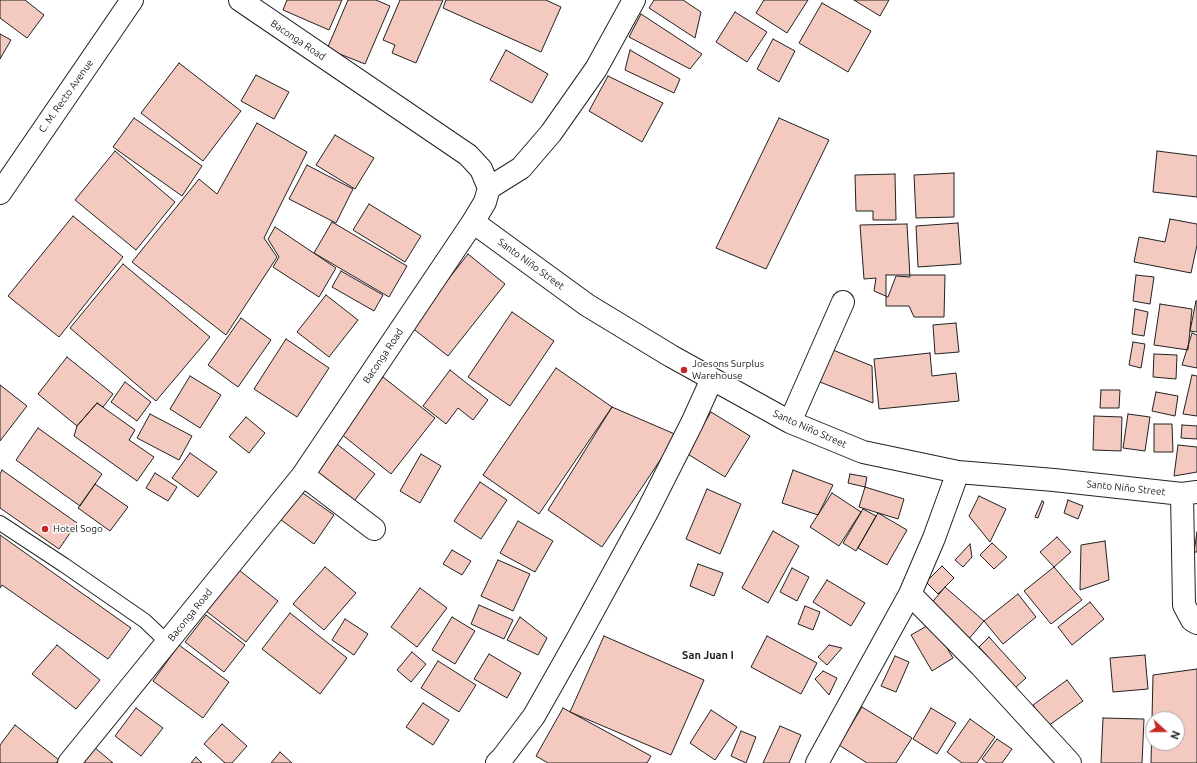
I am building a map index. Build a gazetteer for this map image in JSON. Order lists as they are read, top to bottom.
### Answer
{
  "streets": {
    "main road": ["Baconga Road", "C. M. Recto Avenue", "Santo Niño Street"]
  },
  "crossings": [
    ["Baconga Road", "Santo Niño Street"]
  ],
  "districts": ["San Juan I"],
  "places": ["Joesons Surplus Warehouse", "Hotel Sogo"],
  "north": "right"
}
